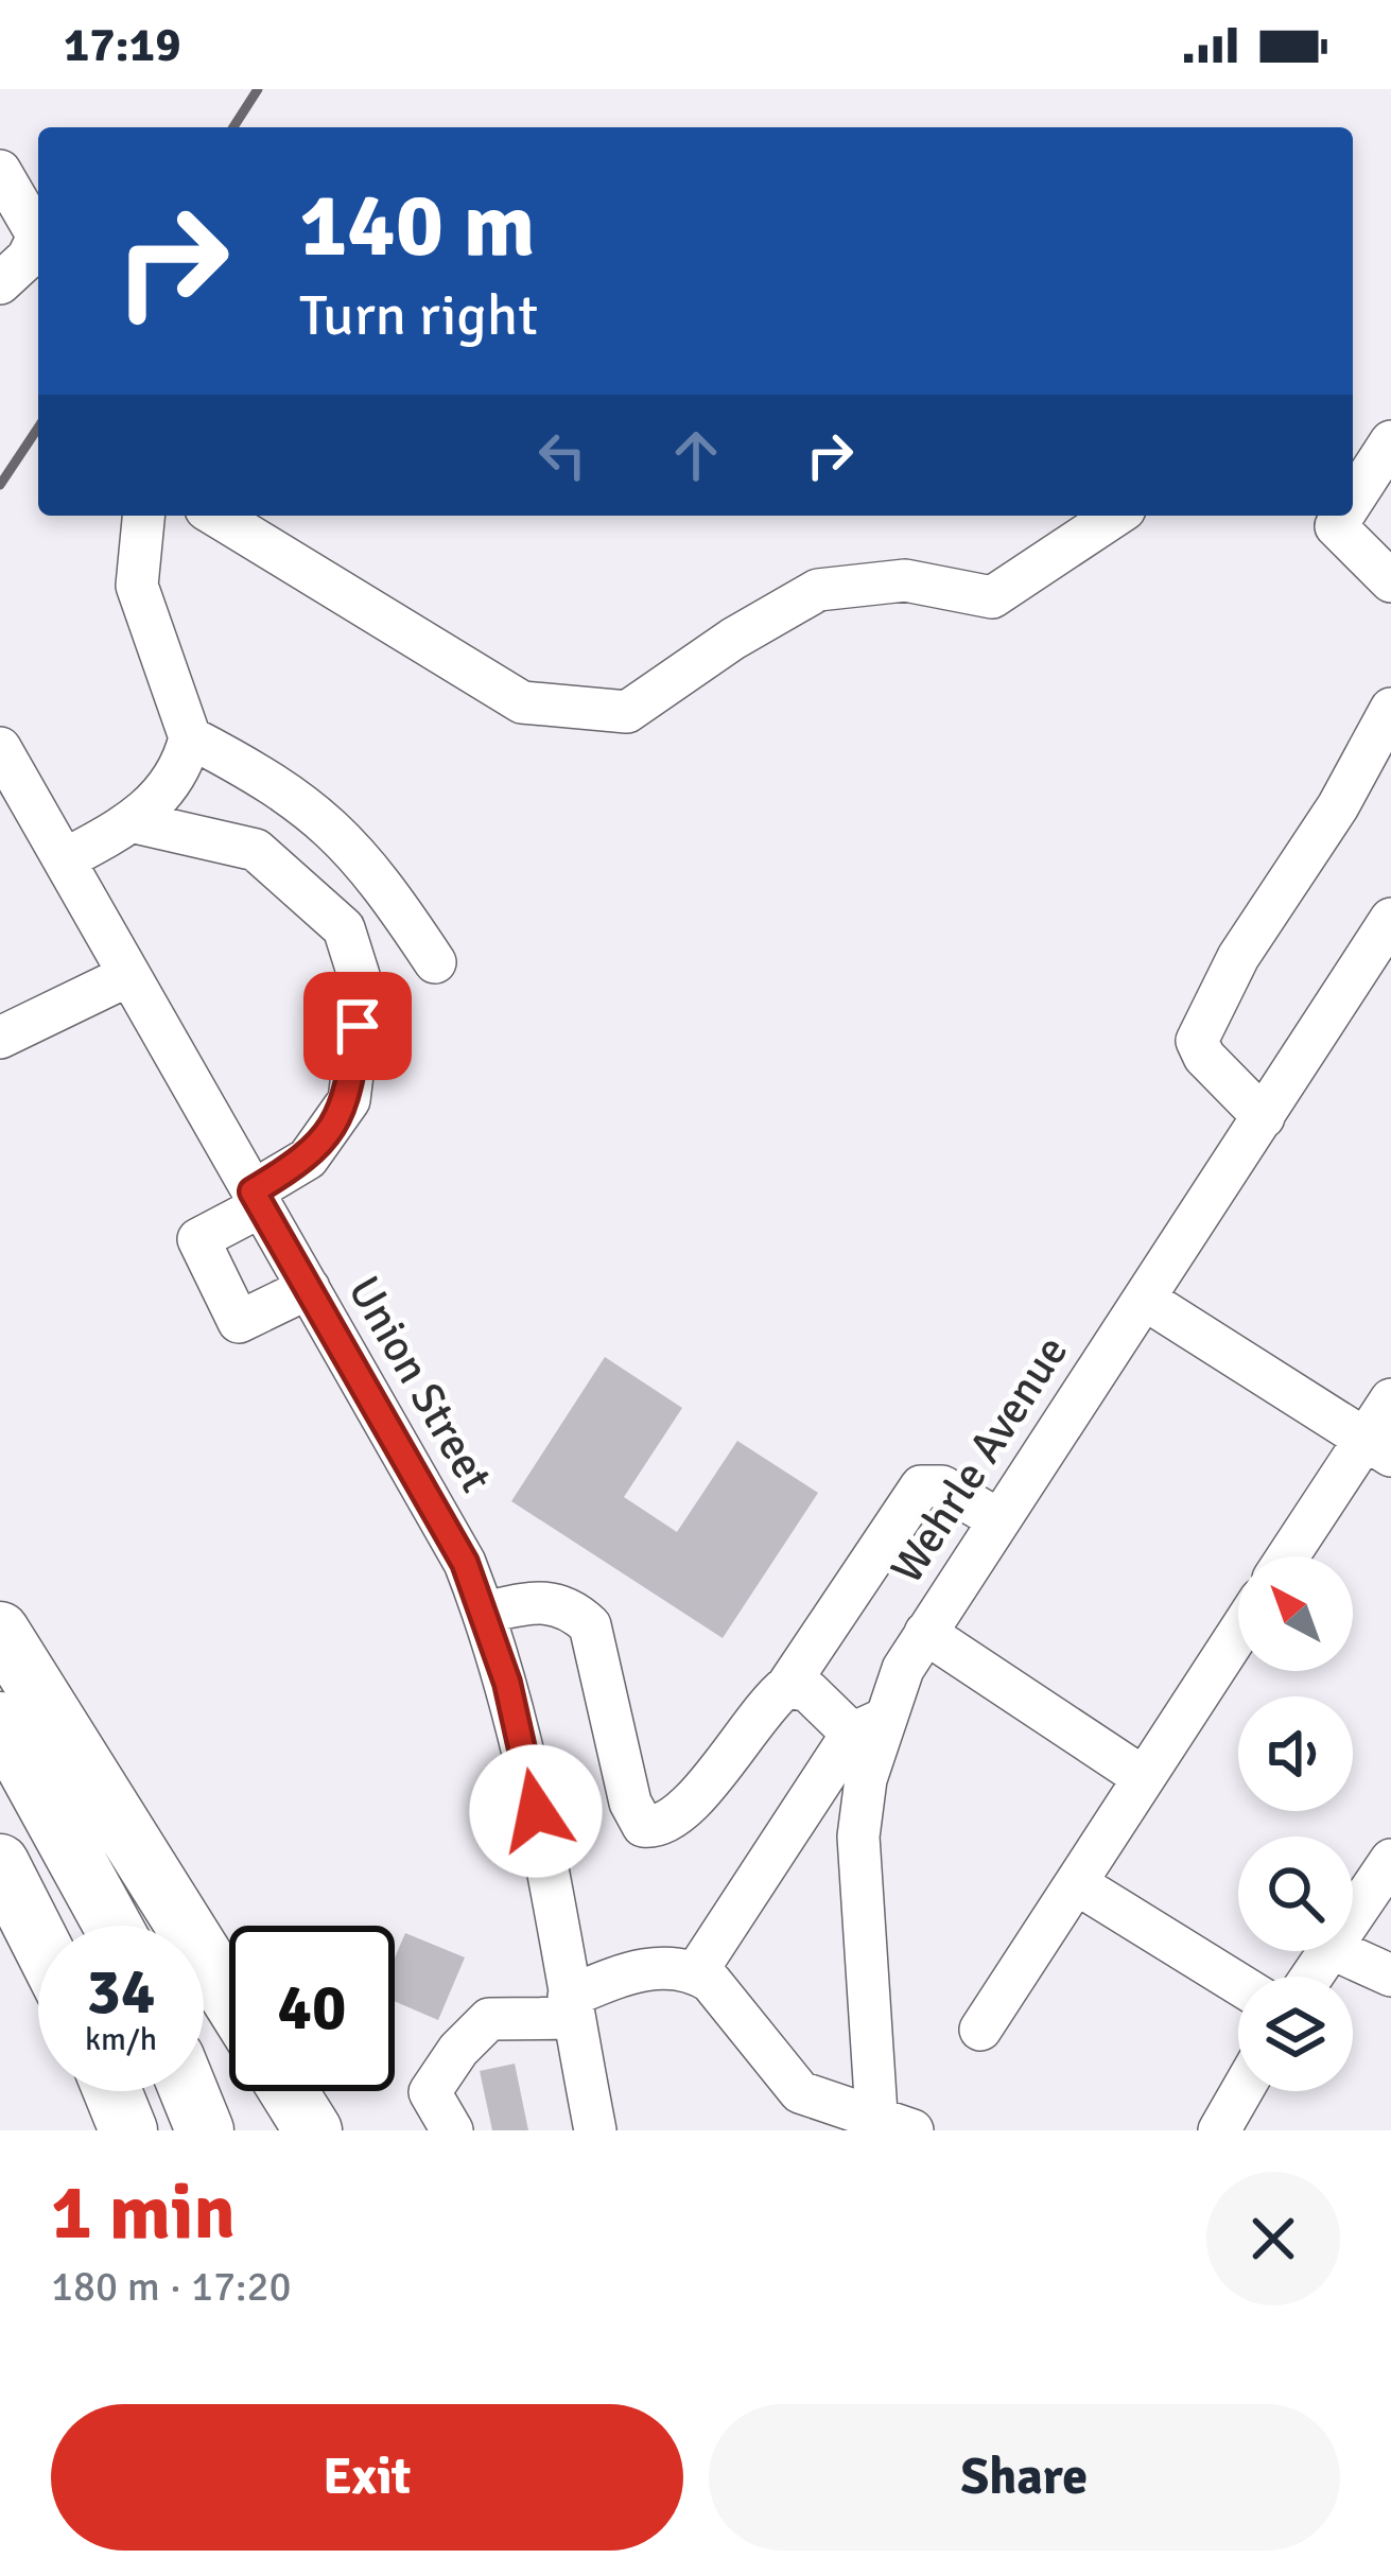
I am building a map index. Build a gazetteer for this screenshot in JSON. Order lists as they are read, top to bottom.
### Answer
{
  "streets": {
    "street": ["Union Street", "Wehrle Avenue"]
  },
  "north": "top left",
  "page": {
    "status": "17:19",
    "turn": ["140 m", "Turn right"],
    "speed": "34 km/h",
    "limit": "40",
    "heading": ["1 min", "180 m · 17:20"],
    "buttons": ["Exit", "Share"]
  }
}
